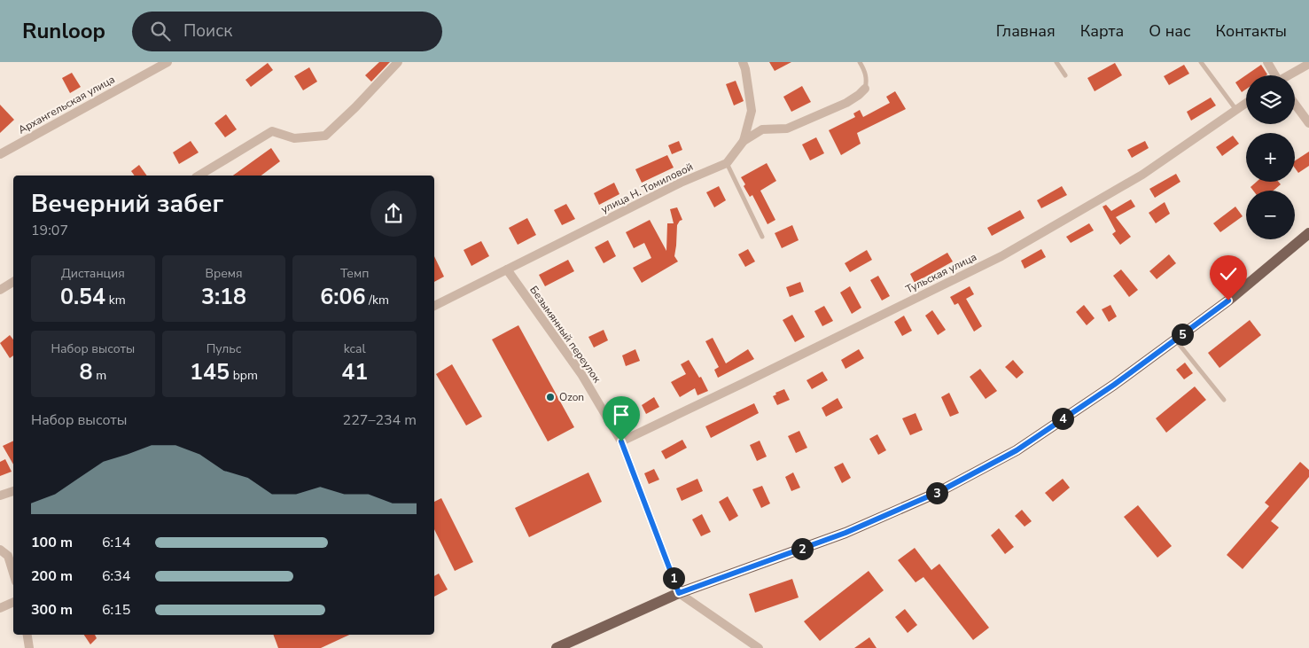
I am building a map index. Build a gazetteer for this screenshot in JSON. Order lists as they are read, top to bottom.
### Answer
{
  "streets": {
    "street": [
      "Архангельская улица",
      "улица Н. Томиловой",
      "Тульская улица",
      "Безымянный переулок"
    ]
  },
  "crossings": [
    ["улица Н. Томиловой", "Безымянный переулок"],
    ["Тульская улица", "Безымянный переулок"]
  ],
  "places": ["Ozon"],
  "page": {
    "header": "Runloop",
    "search": "Поиск",
    "nav": [
      "Главная",
      "Карта",
      "О нас",
      "Контакты"
    ],
    "map_buttons": ["+", "−"],
    "heading": ["Вечерний забег", "19:07"],
    "stats": [
      ["Дистанция", "0.54 km"],
      ["Время", "3:18"],
      ["Темп", "6:06 /km"],
      ["Набор высоты", "8 m"],
      ["Пульс", "145 bpm"],
      ["kcal", "41"]
    ],
    "pins": [
      "5",
      "4",
      "3",
      "2",
      "1"
    ],
    "chart": ["Набор высоты", "227–234 m"],
    "list": [
      {
        "name": "100 m",
        "note": "6:14"
      },
      {
        "name": "200 m",
        "note": "6:34"
      },
      {
        "name": "300 m",
        "note": "6:15"
      }
    ]
  }
}
